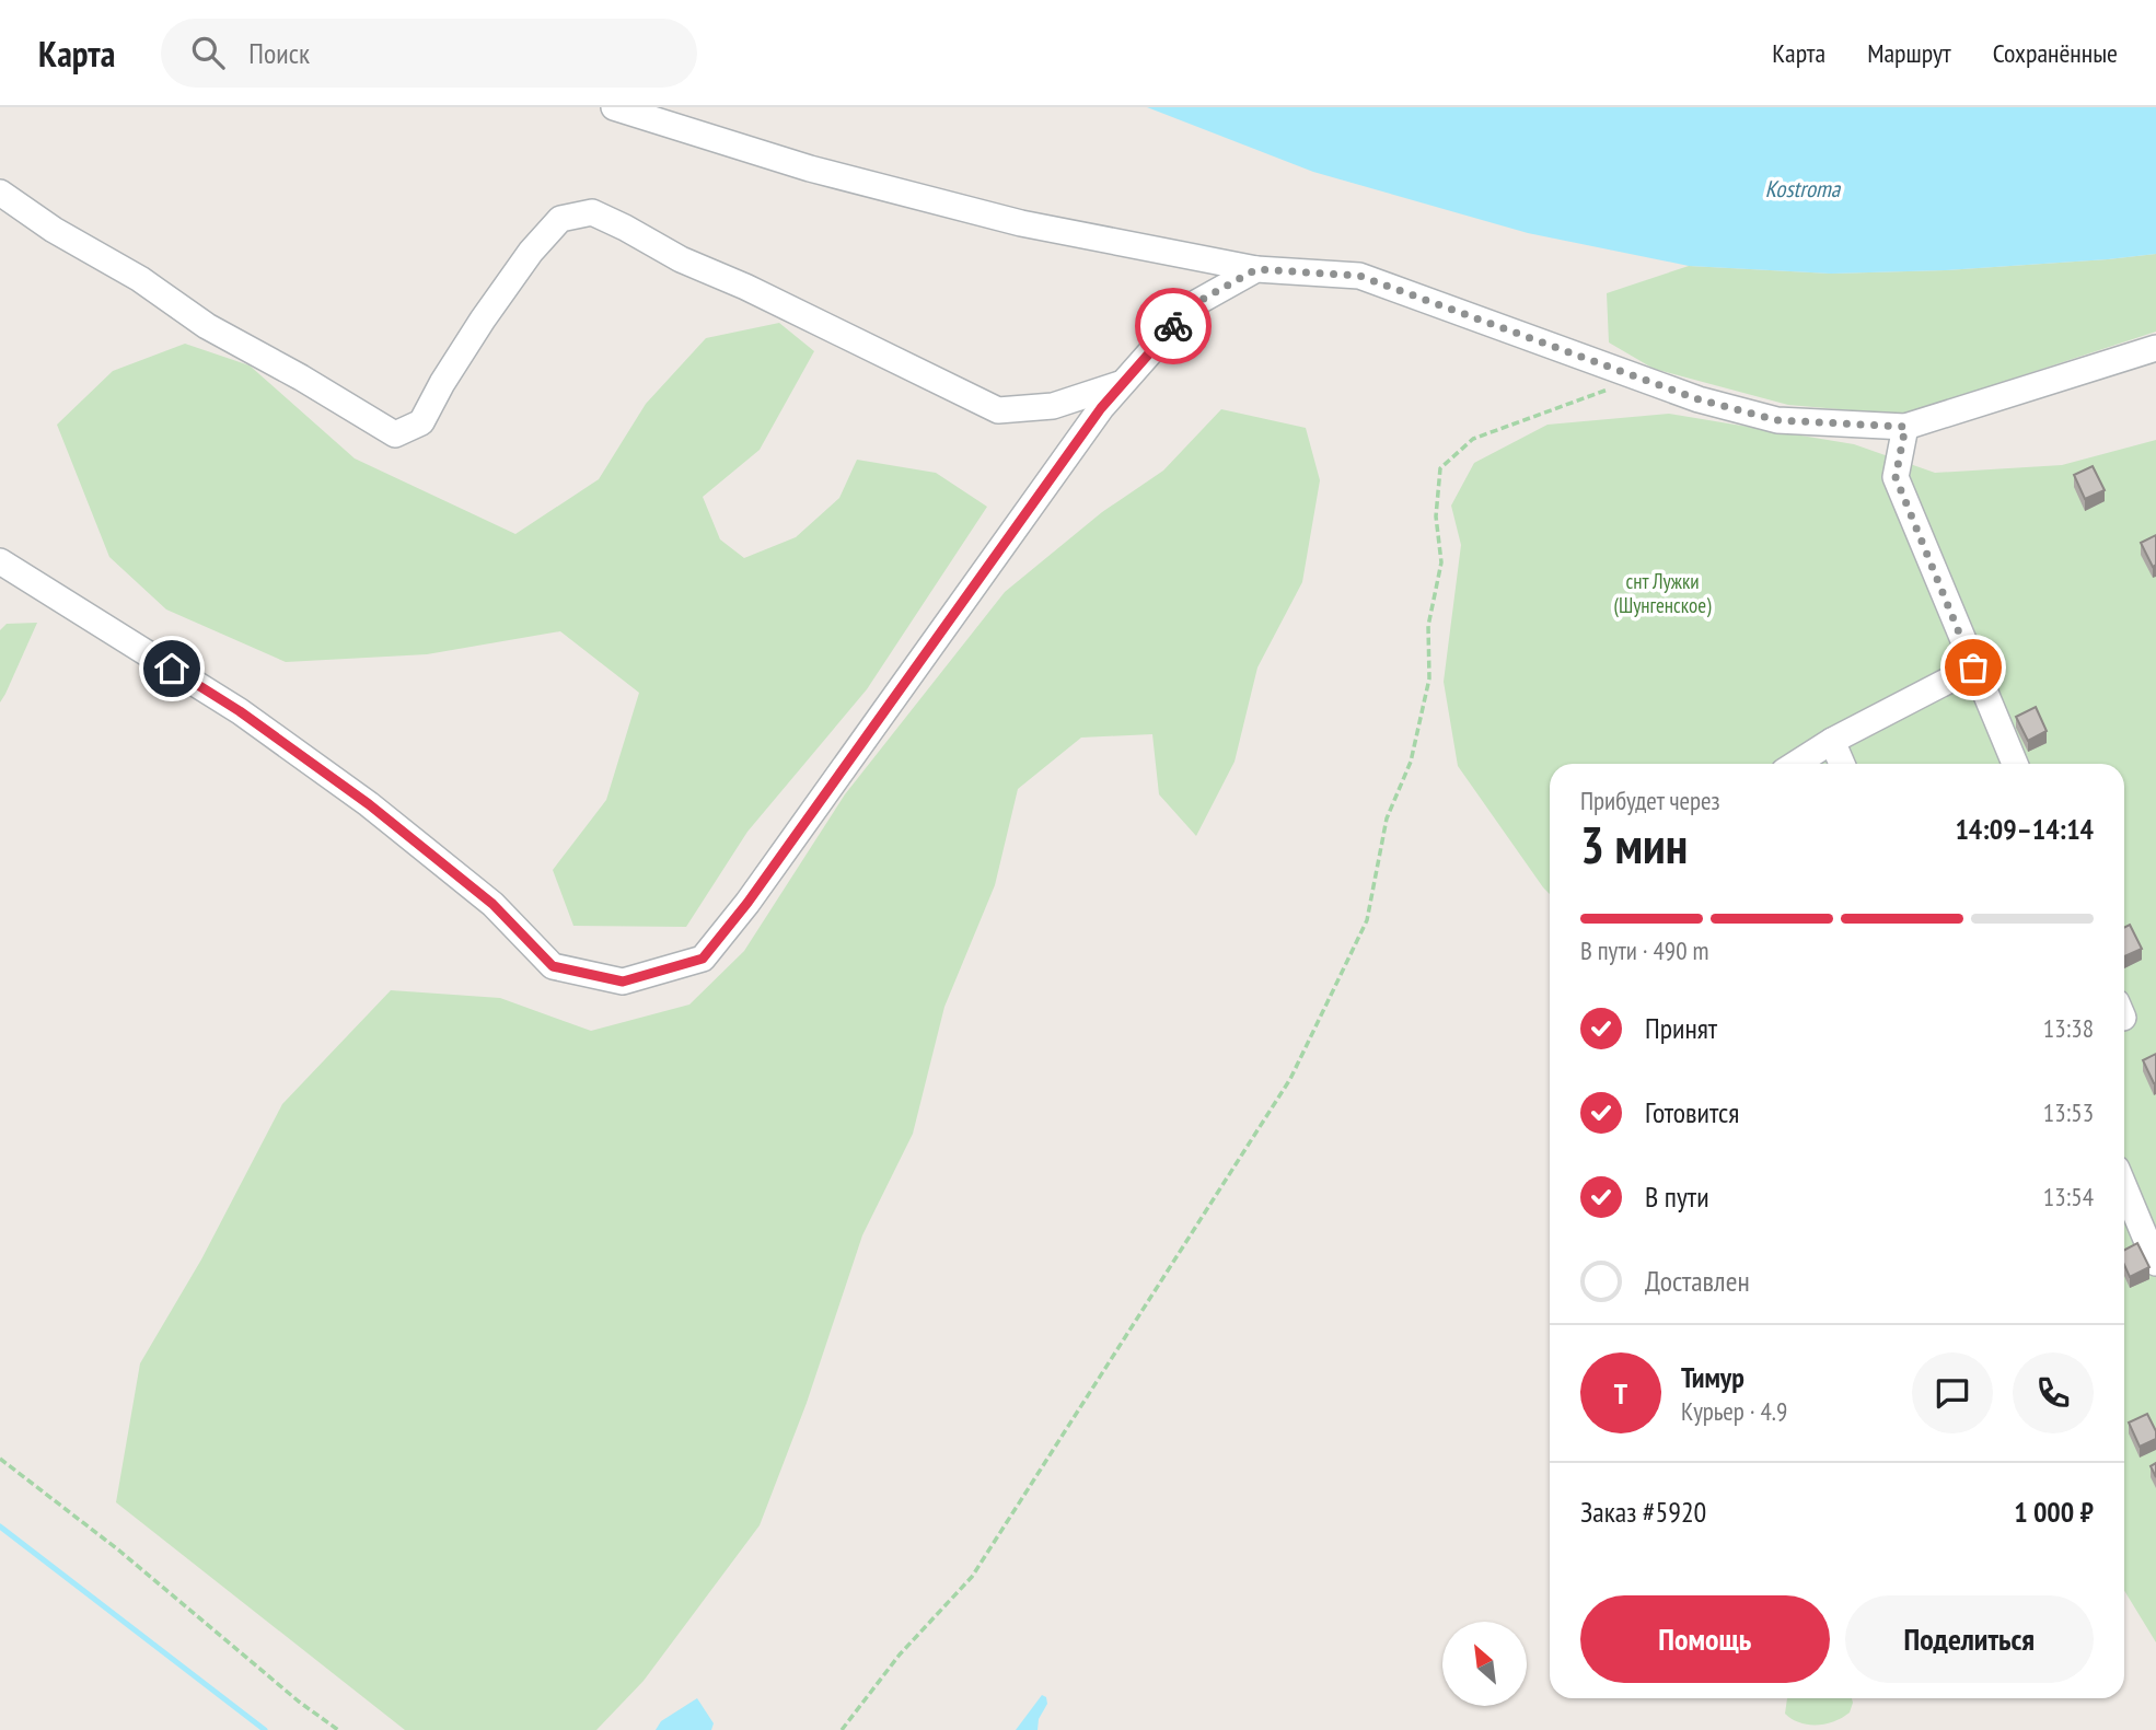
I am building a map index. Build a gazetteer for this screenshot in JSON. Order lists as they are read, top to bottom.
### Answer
{
  "water": ["Kostroma"],
  "parks": ["снт Лужки (Шунгенское)"],
  "north": "top left",
  "page": {
    "header": "Карта",
    "search": "Поиск",
    "nav": ["Карта", "Маршрут", "Сохранённые"],
    "heading": ["3 мин", "Прибудет через", "14:09–14:14"],
    "panel": [
      "Тимур",
      "Курьер · 4.9",
      "Заказ #5920",
      "1 000 ₽"
    ],
    "bar": "В пути · 490 m",
    "list": [
      ["Принят", "13:38"],
      ["Готовится", "13:53"],
      ["В пути", "13:54"],
      "Доставлен"
    ],
    "round": "Т",
    "buttons": ["Помощь", "Поделиться"]
  }
}
